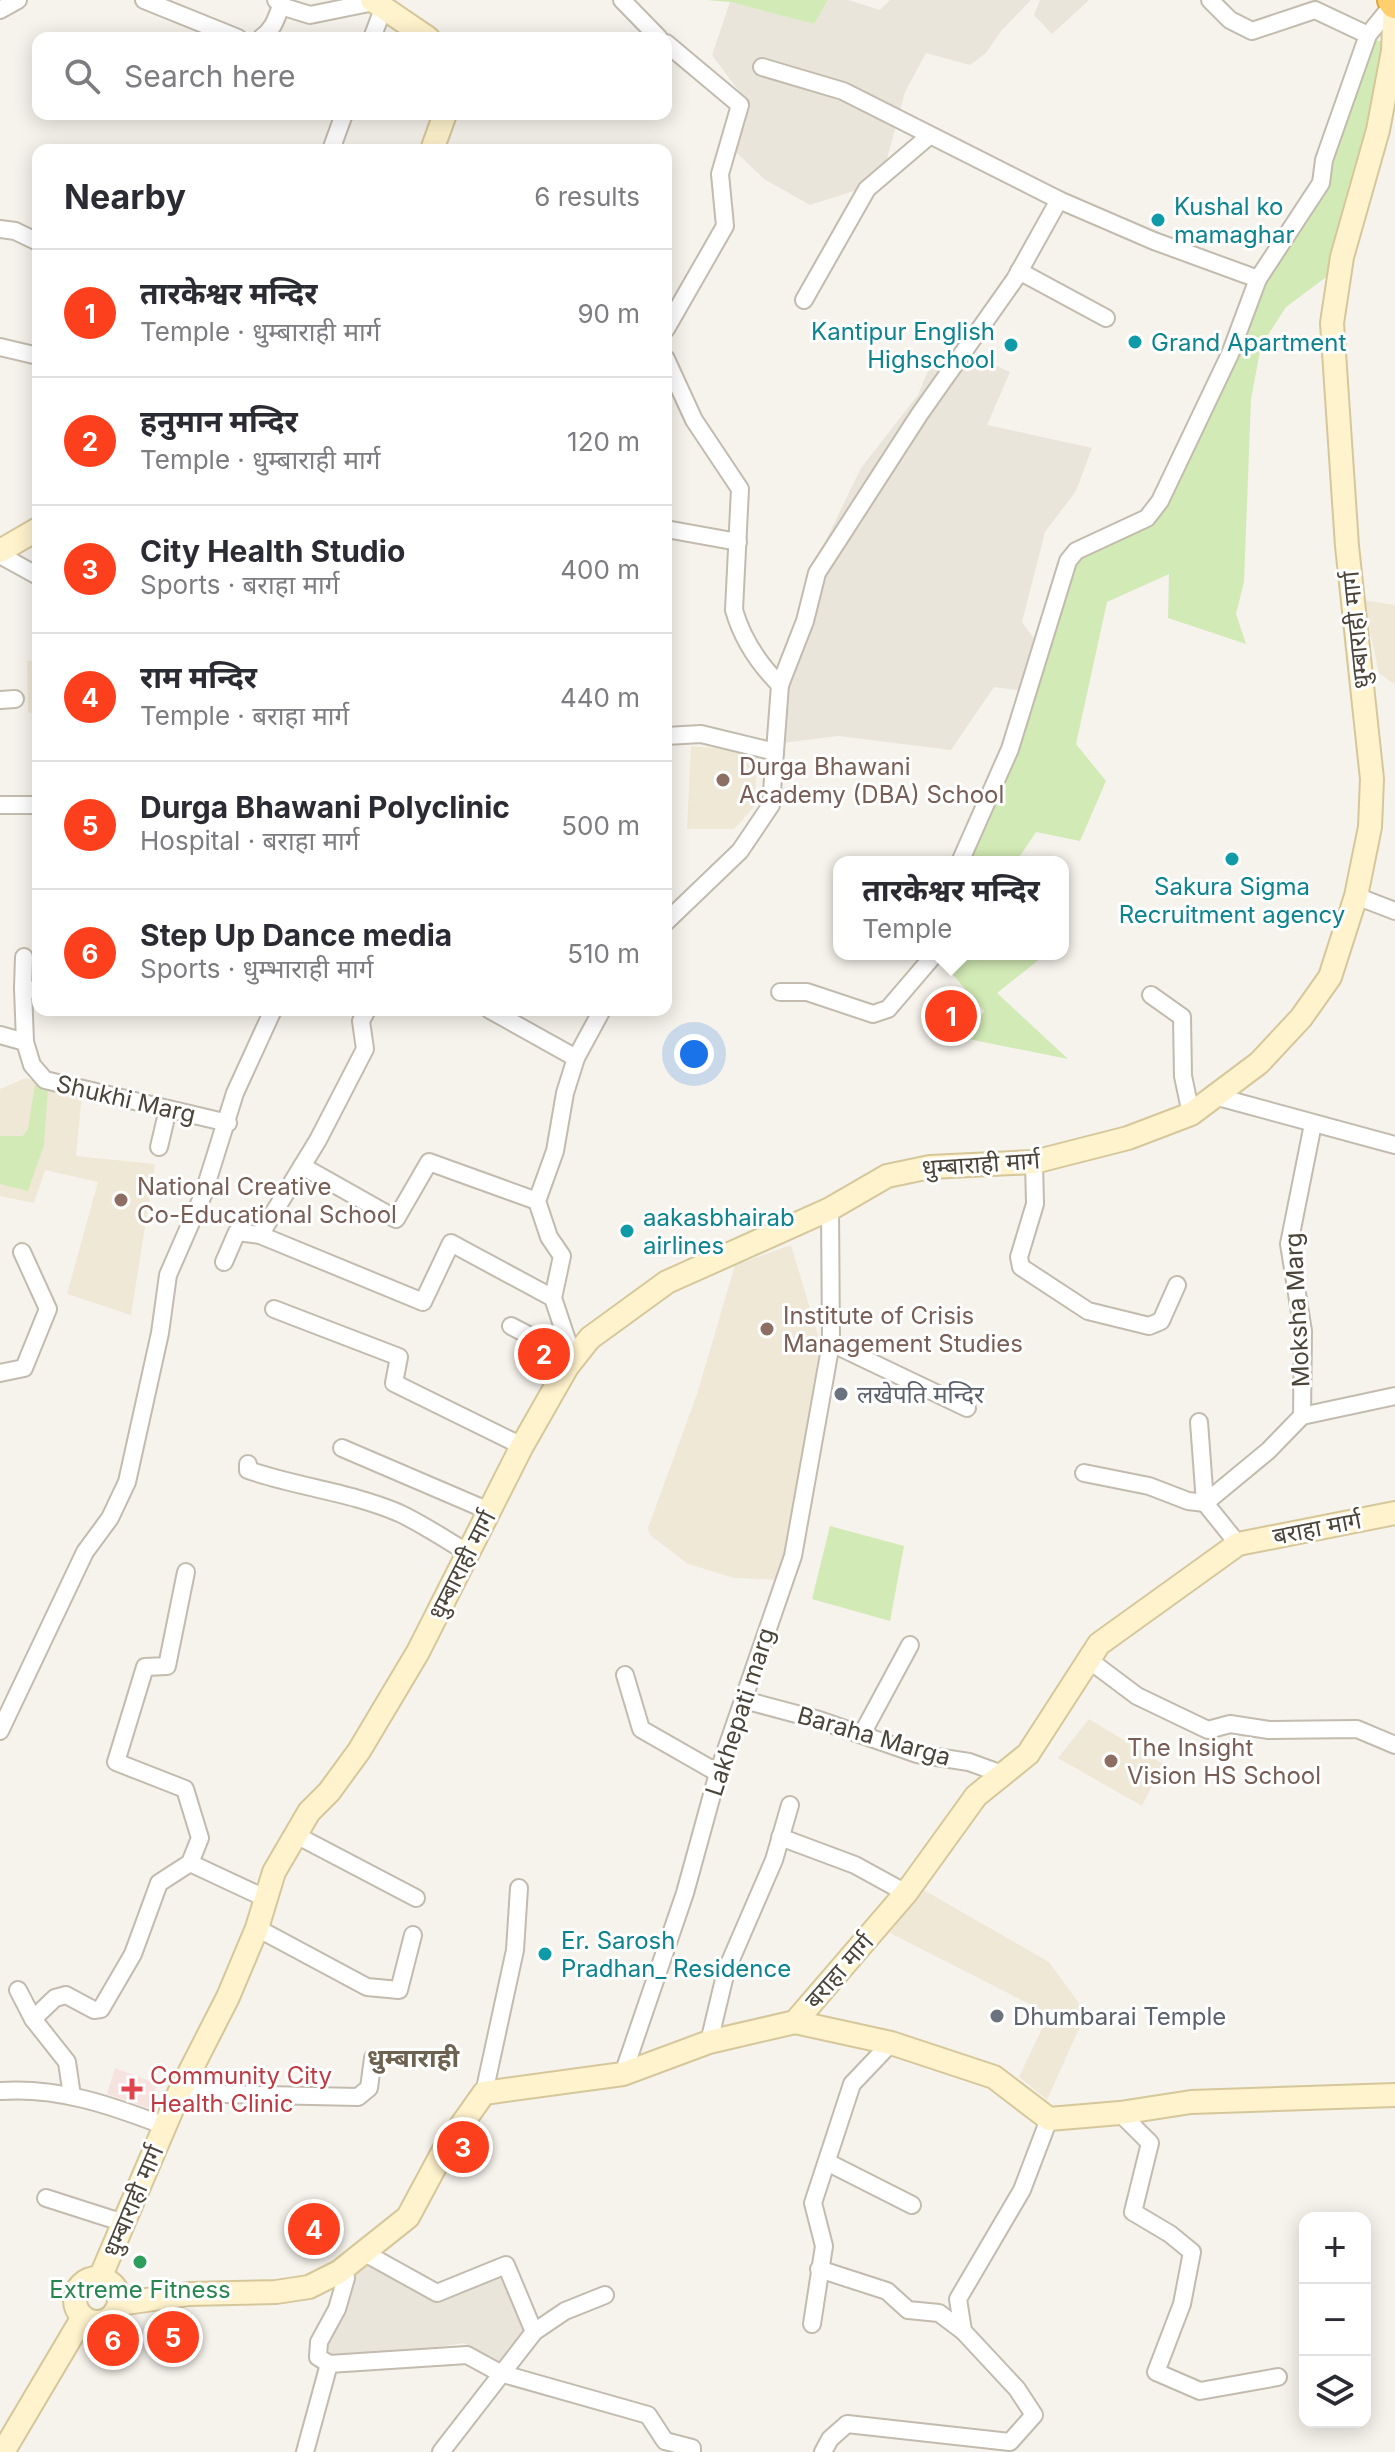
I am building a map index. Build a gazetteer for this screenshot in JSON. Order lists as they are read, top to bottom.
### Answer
{
  "streets": {
    "main road": ["धुम्बाराही मार्ग", "बराहा मार्ग"],
    "street": [
      "Shukhi Marg",
      "Moksha Marg",
      "Lakhepati marg",
      "Baraha Marga"
    ]
  },
  "crossings": [
    ["धुम्बाराही मार्ग", "Lakhepati marg"],
    ["बराहा मार्ग", "Lakhepati marg"],
    ["बराहा मार्ग", "Baraha Marga"],
    ["Lakhepati marg", "Baraha Marga"]
  ],
  "districts": ["धुम्बाराही"],
  "places": {
    "other": [
      "Kushal ko mamaghar",
      "Grand Apartment",
      "Kantipur English Highschool",
      "Durga Bhawani Academy (DBA) School",
      "Sakura Sigma Recruitment agency",
      "National Creative Co-Educational School",
      "aakasbhairab airlines",
      "Institute of Crisis Management Studies",
      "लखेपति मन्दिर",
      "The Insight Vision HS School",
      "Er. Sarosh Pradhan_ Residence",
      "Dhumbarai Temple",
      "Extreme Fitness"
    ],
    "health": ["Community City Health Clinic"]
  },
  "page": {
    "search": "Search here",
    "heading": ["Nearby", "6 results"],
    "list": [
      {
        "mark": "1",
        "name": "तारकेश्वर मन्दिर",
        "note": "Temple · धुम्बाराही मार्ग",
        "value": "90 m"
      },
      {
        "mark": "2",
        "name": "हनुमान मन्दिर",
        "note": "Temple · धुम्बाराही मार्ग",
        "value": "120 m"
      },
      {
        "mark": "3",
        "name": "City Health Studio",
        "note": "Sports · बराहा मार्ग",
        "value": "400 m"
      },
      {
        "mark": "4",
        "name": "राम मन्दिर",
        "note": "Temple · बराहा मार्ग",
        "value": "440 m"
      },
      {
        "mark": "5",
        "name": "Durga Bhawani Polyclinic",
        "note": "Hospital · बराहा मार्ग",
        "value": "500 m"
      },
      {
        "mark": "6",
        "name": "Step Up Dance media",
        "note": "Sports · धुम्भाराही मार्ग",
        "value": "510 m"
      }
    ],
    "popup": ["तारकेश्वर मन्दिर", "Temple"],
    "pins": [
      "1",
      "2",
      "3",
      "4",
      "5",
      "6"
    ],
    "map_buttons": ["+", "−"]
  }
}
